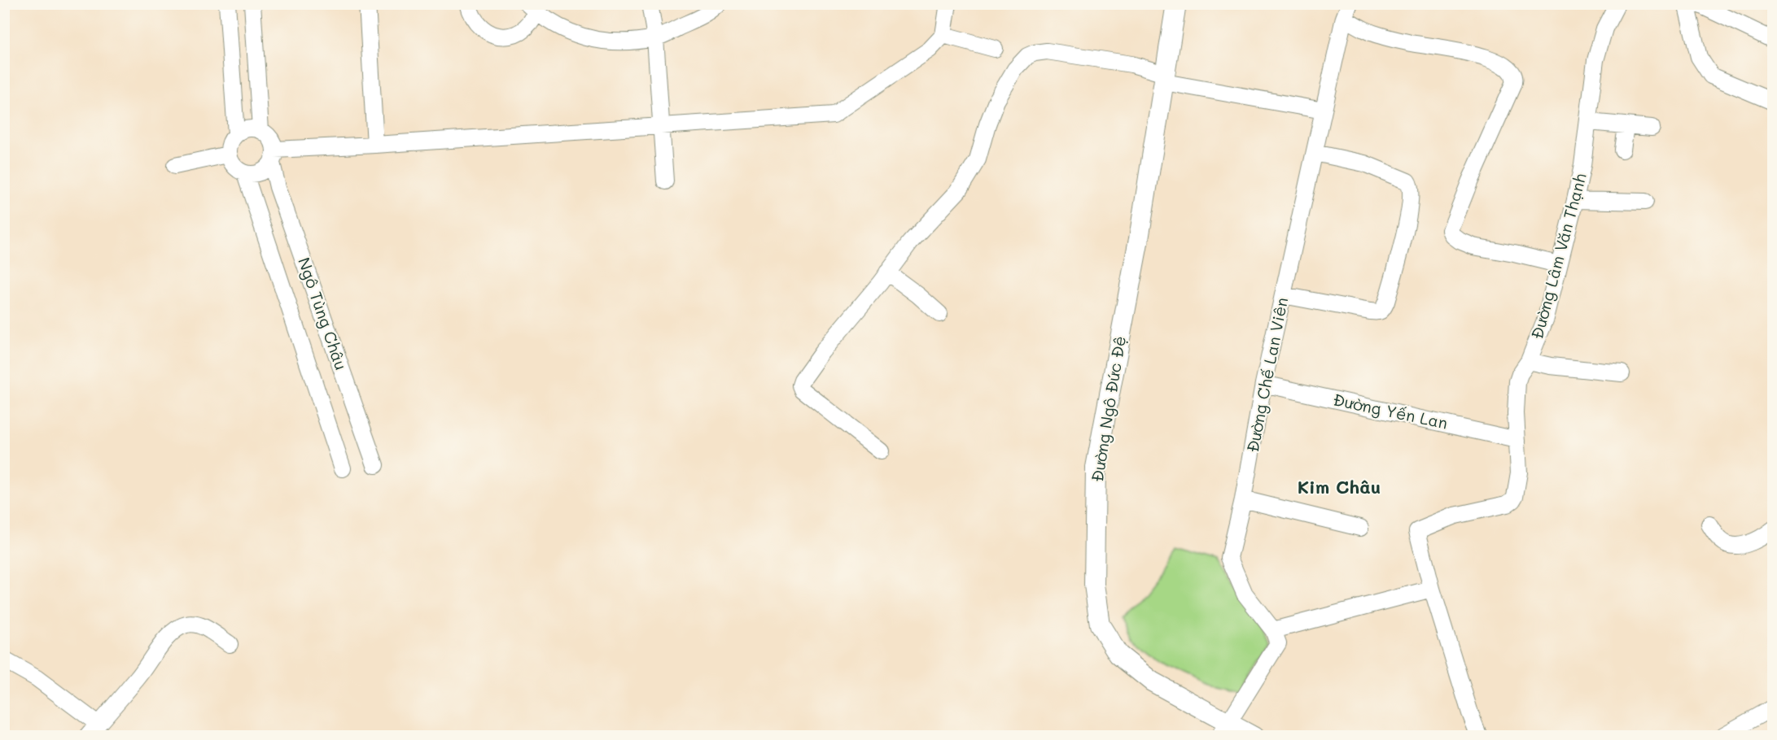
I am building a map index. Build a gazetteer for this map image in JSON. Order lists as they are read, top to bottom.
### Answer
{
  "streets": {
    "main road": ["Đường Ngô Đức Đệ"],
    "street": [
      "Đường Lâm Văn Thạnh",
      "Ngô Tùng Châu",
      "Đường Chế Lan Viên",
      "Đường Yến Lan"
    ]
  },
  "crossings": [
    ["Đường Lâm Văn Thạnh", "Đường Yến Lan"],
    ["Đường Chế Lan Viên", "Đường Yến Lan"]
  ],
  "districts": ["Kim Châu"]
}
